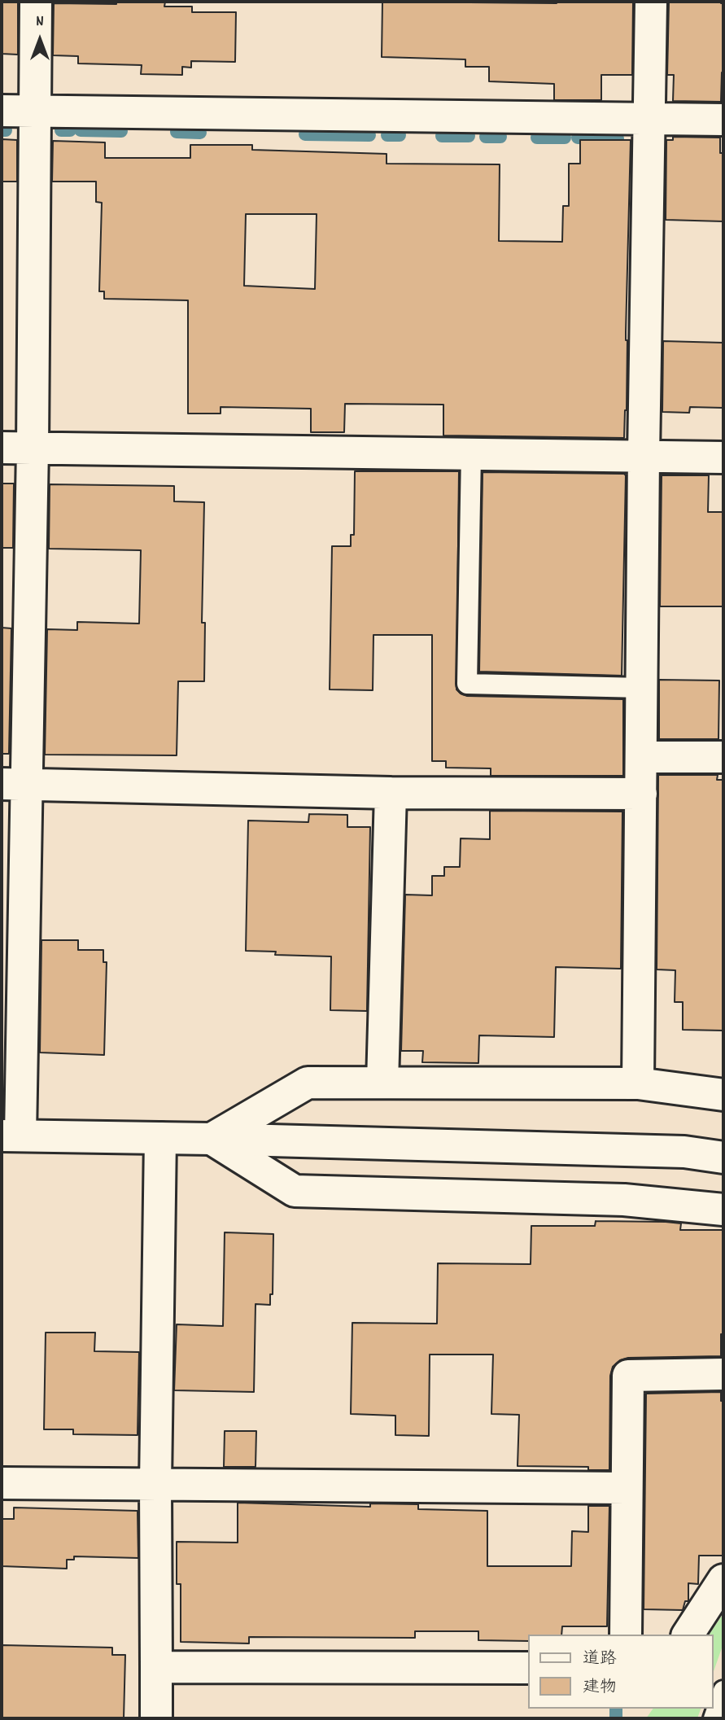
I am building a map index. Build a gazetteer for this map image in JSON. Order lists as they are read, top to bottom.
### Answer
{
  "legend": ["道路", "建物"],
  "north": "top"
}
